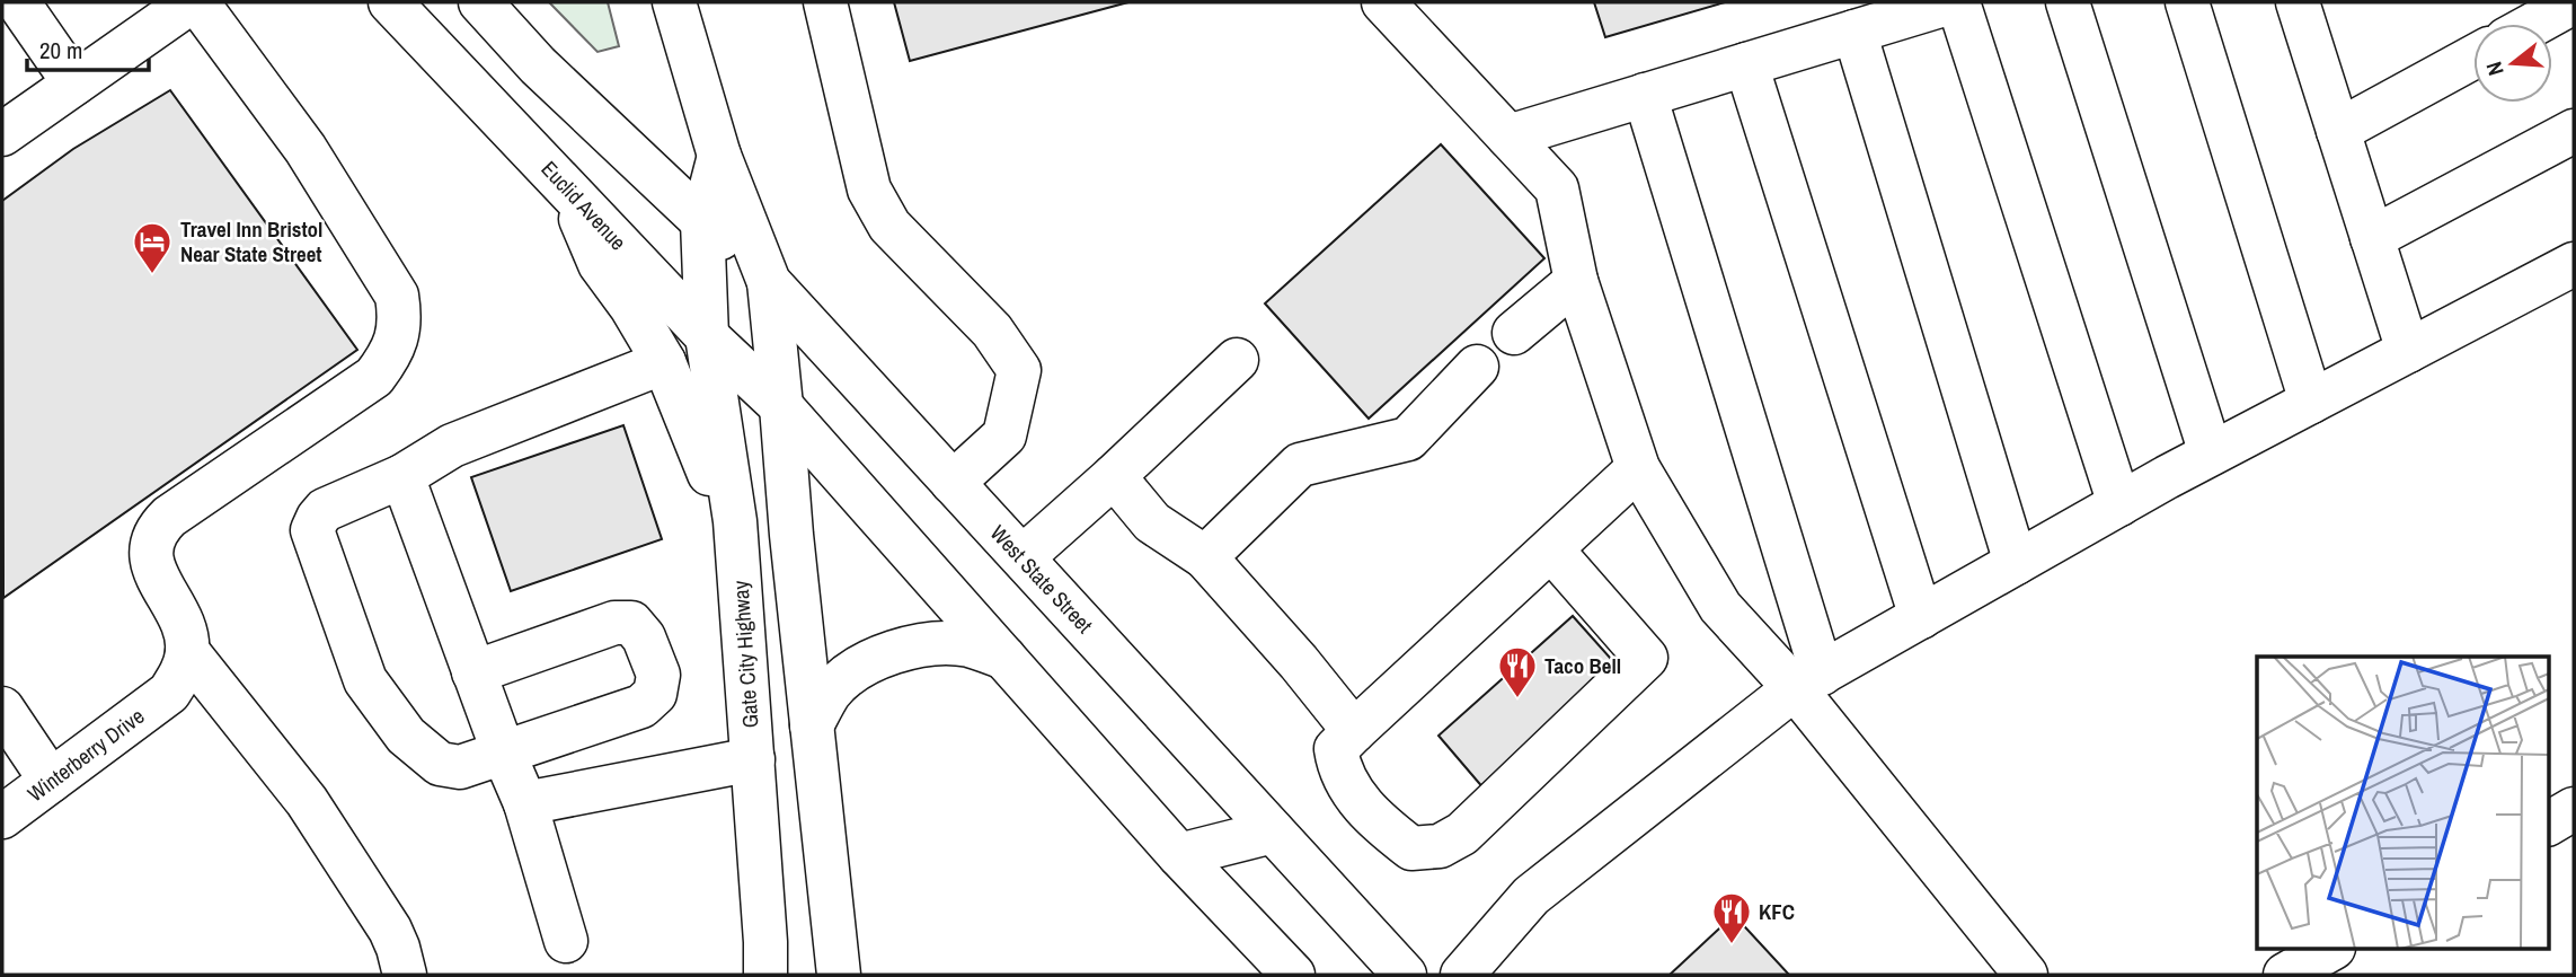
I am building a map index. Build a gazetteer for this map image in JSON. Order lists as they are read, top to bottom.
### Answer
{
  "streets": {
    "main road": [
      "Euclid Avenue",
      "West State Street",
      "Gate City Highway",
      "Winterberry Drive"
    ]
  },
  "crossings": [
    ["Euclid Avenue", "Gate City Highway"]
  ],
  "places": {
    "hotel": ["Travel Inn Bristol Near State Street"],
    "restaurant": ["Taco Bell", "KFC"]
  },
  "scale_bar": "20 m",
  "north": "left"
}
